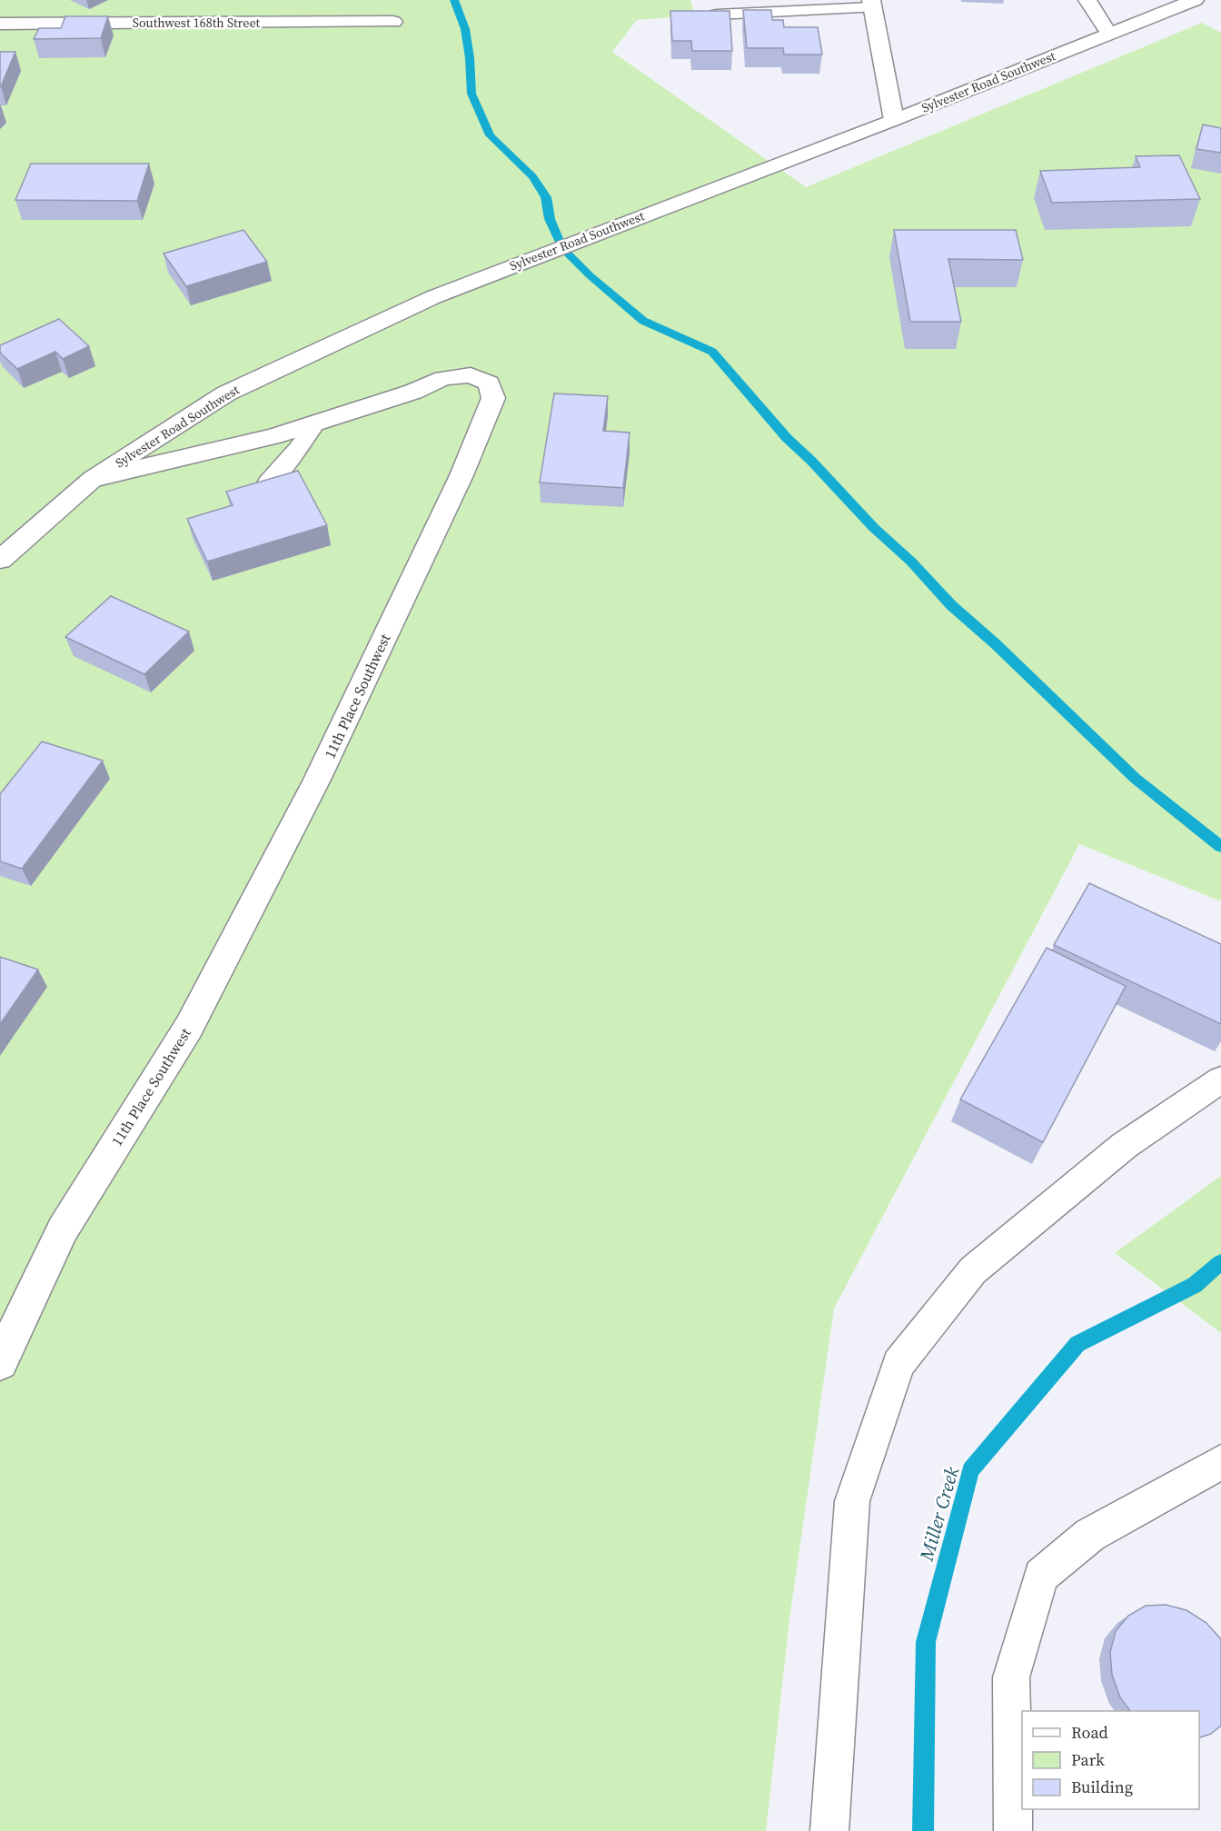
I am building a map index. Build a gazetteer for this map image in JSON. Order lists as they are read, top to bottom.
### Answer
{
  "streets": {
    "street": ["Southwest 168th Street", "Sylvester Road Southwest", "11th Place Southwest"]
  },
  "crossings": [
    ["Sylvester Road Southwest", "11th Place Southwest"]
  ],
  "water": ["Miller Creek"],
  "legend": ["Road", "Park", "Building"]
}
